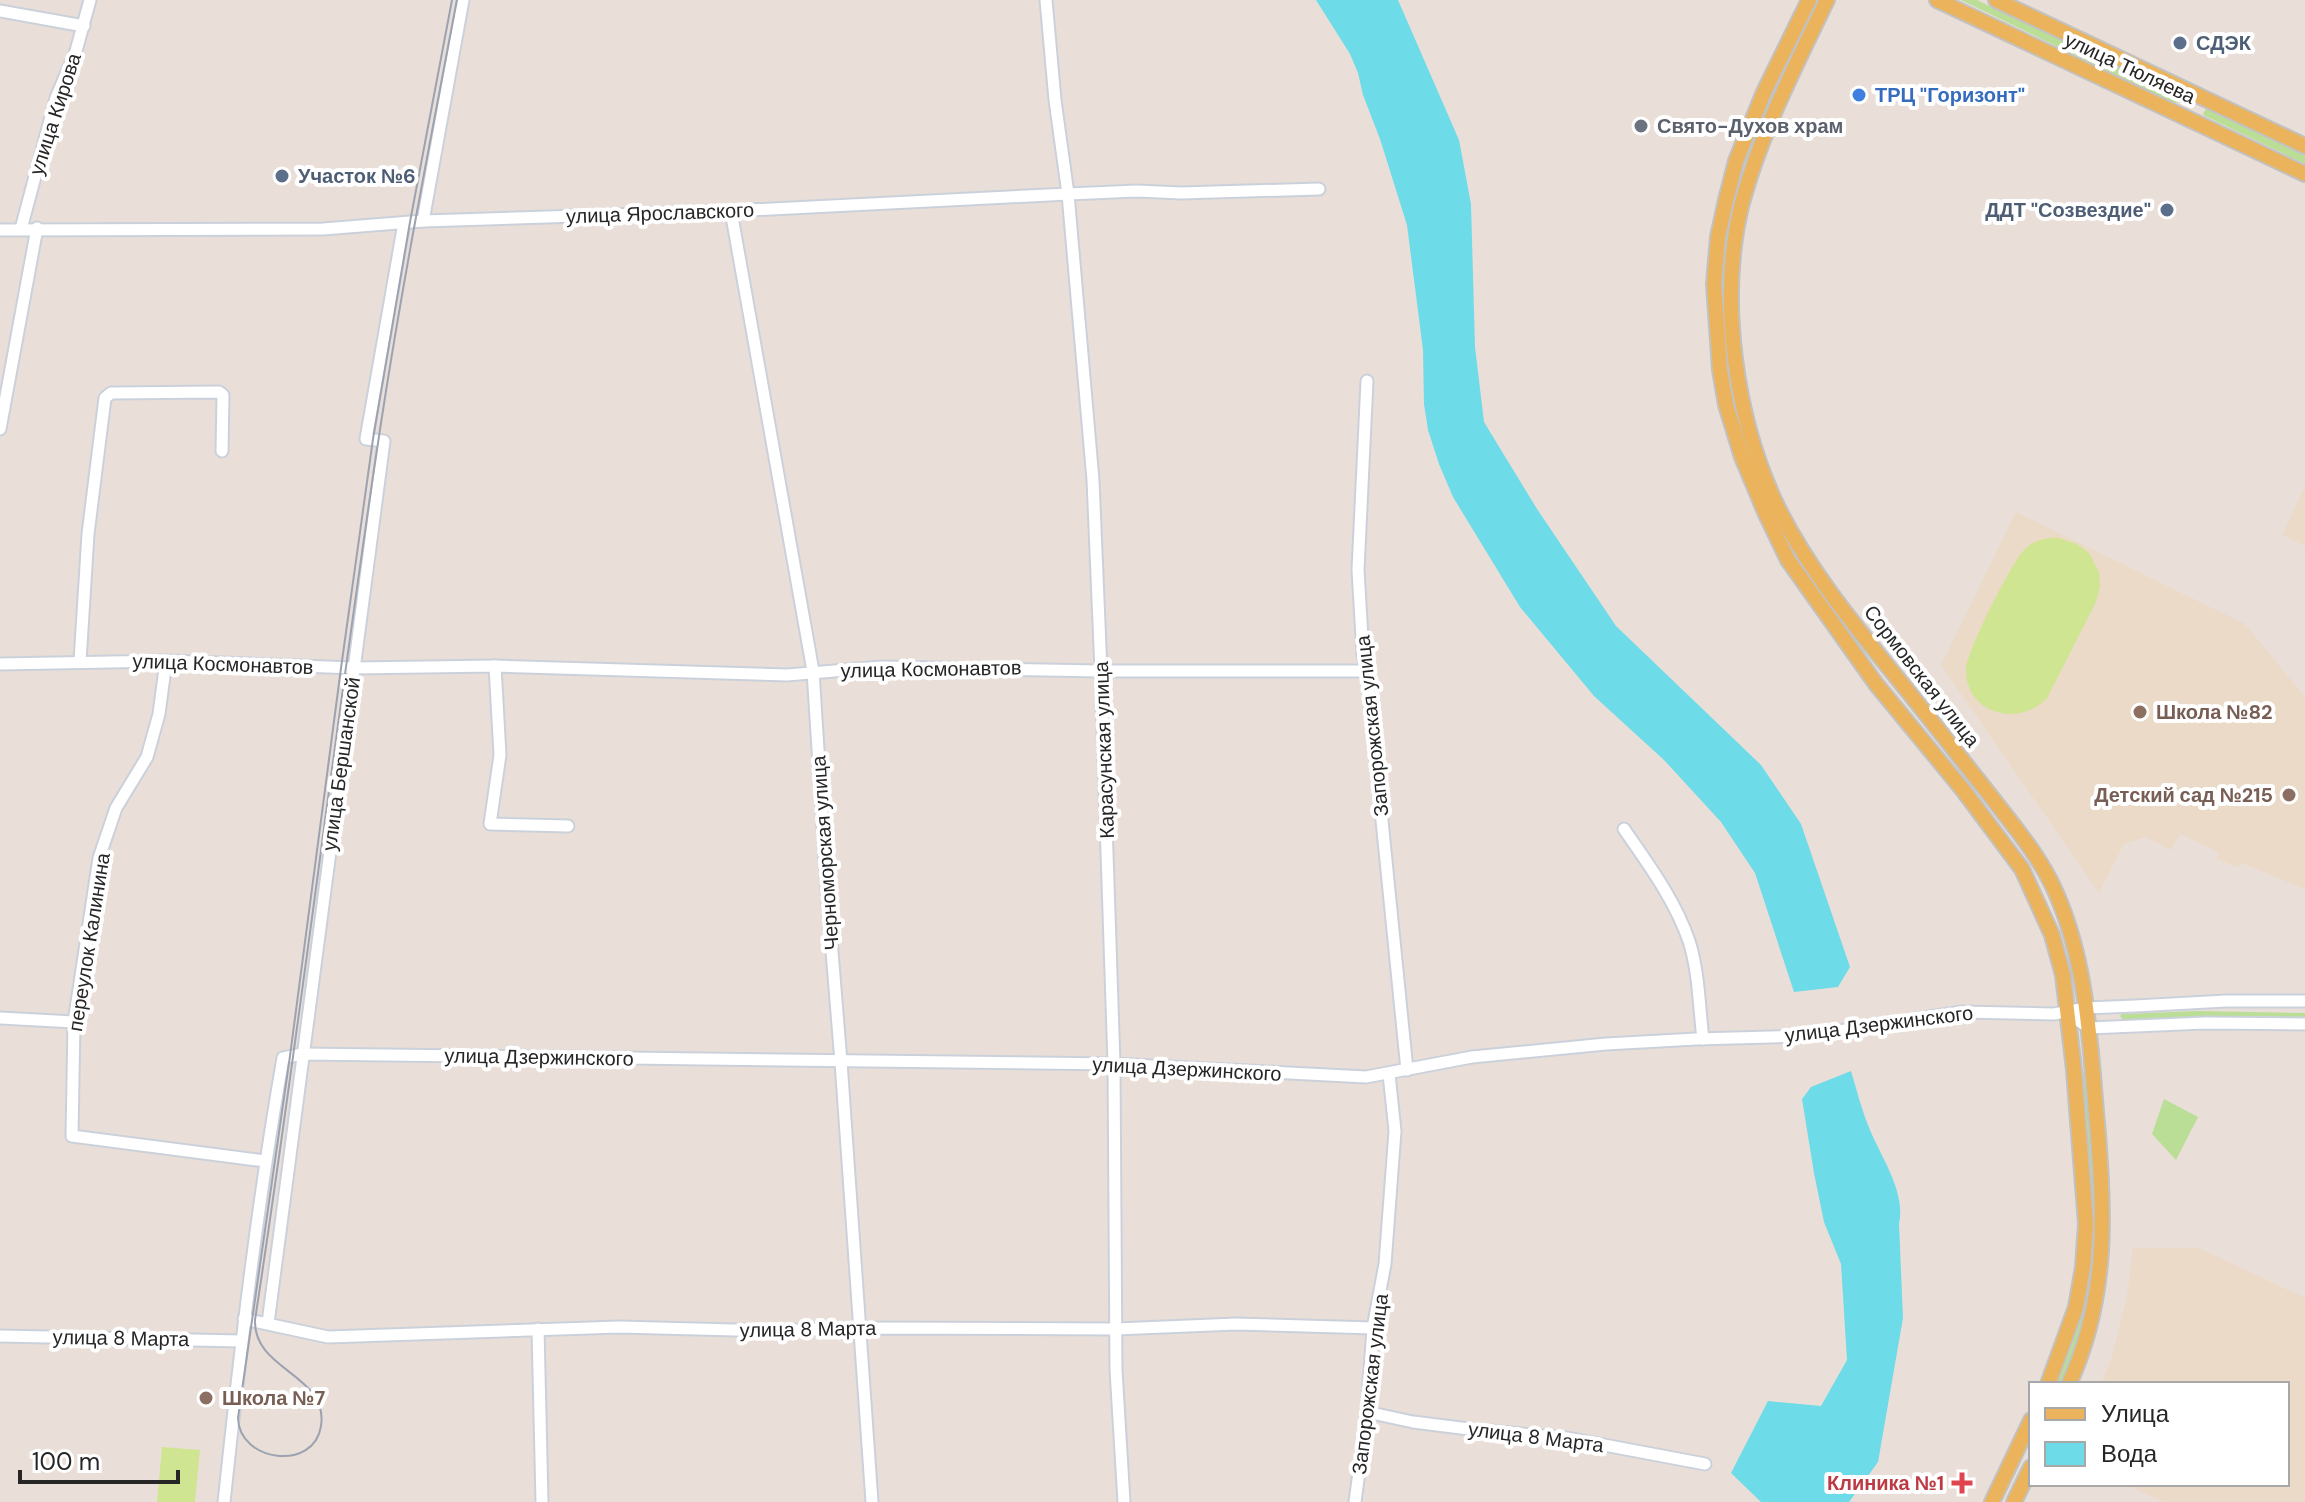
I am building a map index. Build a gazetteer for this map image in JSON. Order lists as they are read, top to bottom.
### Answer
{
  "streets": {
    "main road": ["улица Тюляева", "Сормовская улица"],
    "street": [
      "улица Кирова",
      "улица Ярославского",
      "улица Космонавтов",
      "Запорожская улица",
      "Карасунская улица",
      "улица Бершанской",
      "Черноморская улица",
      "переулок Калинина",
      "улица Дзержинского",
      "улица 8 Марта"
    ]
  },
  "crossings": [
    ["улица Кирова", "улица Ярославского"],
    ["улица Ярославского", "Карасунская улица"],
    ["улица Ярославского", "улица Бершанской"],
    ["улица Ярославского", "Черноморская улица"],
    ["улица Космонавтов", "Запорожская улица"],
    ["улица Космонавтов", "Карасунская улица"],
    ["улица Космонавтов", "улица Бершанской"],
    ["улица Космонавтов", "Черноморская улица"],
    ["улица Космонавтов", "переулок Калинина"],
    ["Сормовская улица", "улица Дзержинского"],
    ["Запорожская улица", "улица Дзержинского"],
    ["Запорожская улица", "улица 8 Марта"],
    ["Карасунская улица", "улица Дзержинского"],
    ["Карасунская улица", "улица 8 Марта"],
    ["улица Бершанской", "улица Дзержинского"],
    ["улица Бершанской", "улица 8 Марта"],
    ["Черноморская улица", "улица Дзержинского"],
    ["Черноморская улица", "улица 8 Марта"]
  ],
  "places": {
    "other": [
      "СДЭК",
      "ТРЦ \"Горизонт\"",
      "Свято-Духов храм",
      "Участок №6",
      "ДДТ \"Созвездие\"",
      "Школа №82",
      "Детский сад №215",
      "Школа №7"
    ],
    "health": ["Клиника №1"]
  },
  "legend": ["Улица", "Вода"],
  "scale_bar": "100 m"
}
